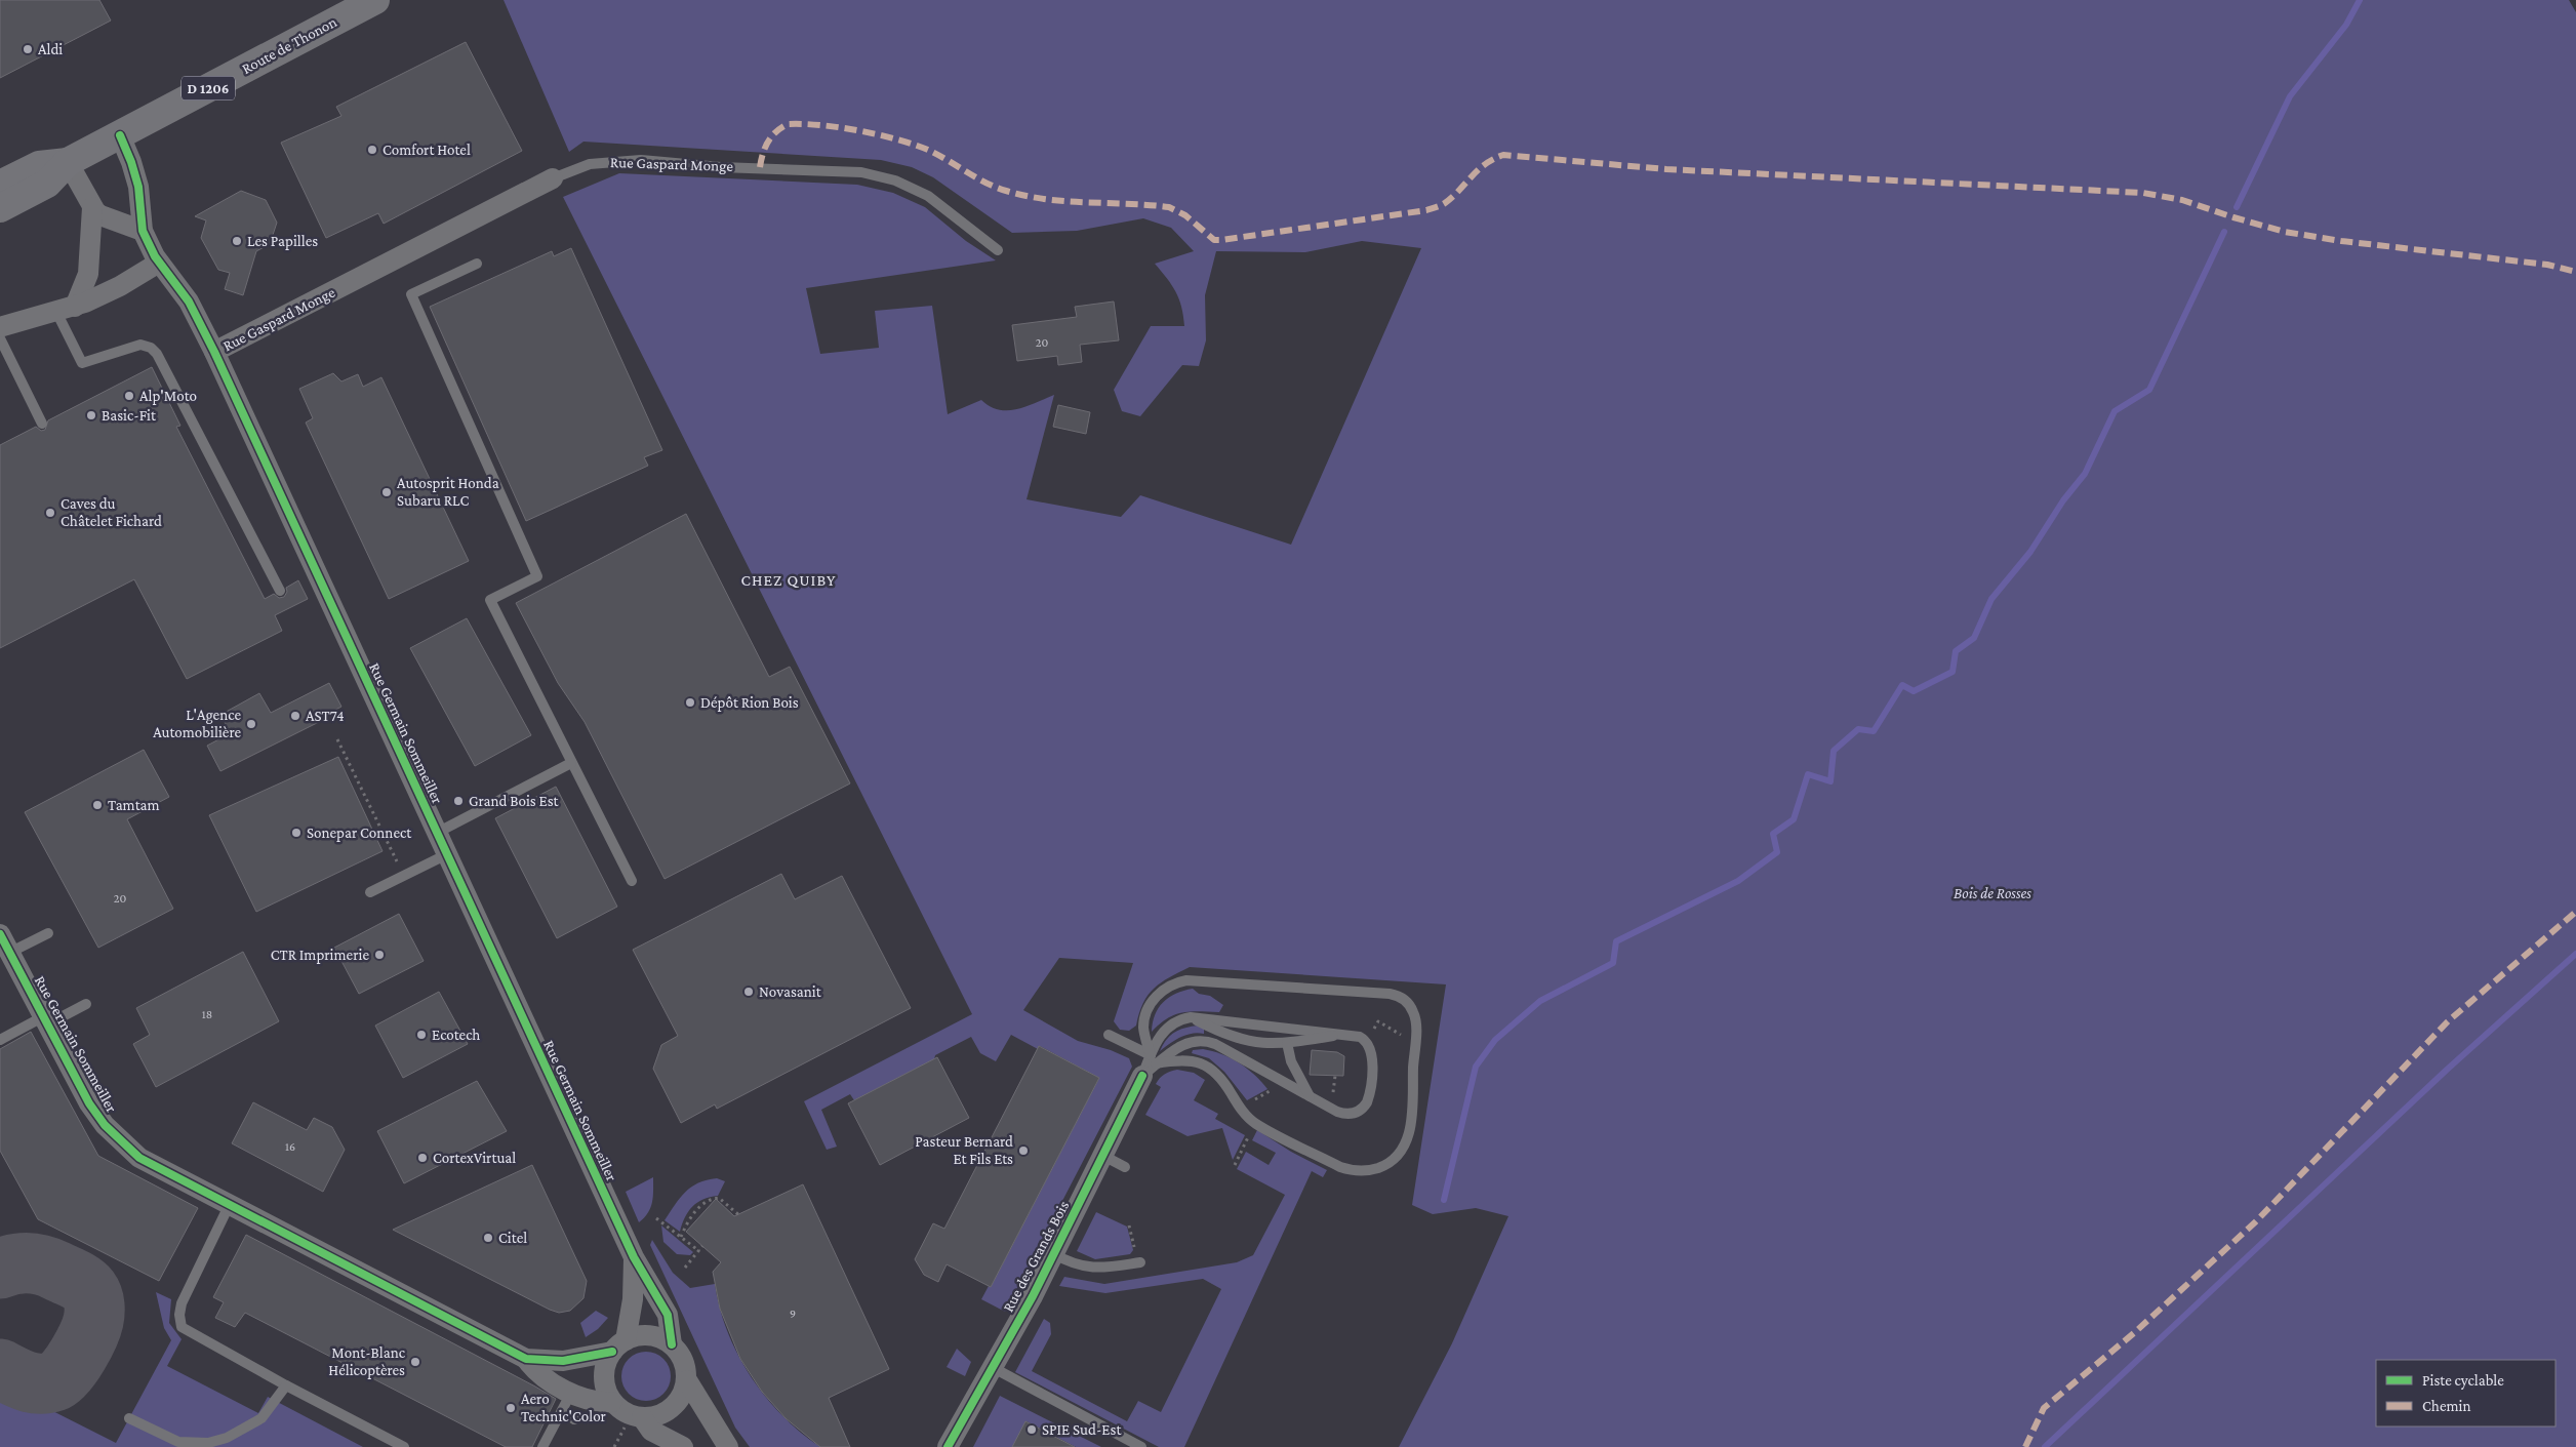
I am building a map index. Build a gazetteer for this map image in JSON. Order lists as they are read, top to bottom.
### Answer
{
  "streets": {
    "main road": ["Route de Thonon", "D 1206"],
    "street": ["Rue Gaspard Monge", "Rue Germain Sommeiller", "Rue des Grands Bois"]
  },
  "crossings": [
    ["Route de Thonon", "Rue Germain Sommeiller"],
    ["Rue Gaspard Monge", "Rue Germain Sommeiller"]
  ],
  "districts": ["CHEZ QUIBY"],
  "parks": ["Bois de Rosses"],
  "places": [
    "Aldi",
    "Comfort Hotel",
    "Les Papilles",
    "Alp'Moto",
    "Basic-Fit",
    "Autosprit Honda Subaru RLC",
    "Caves du Châtelet Fichard",
    "Dépôt Rion Bois",
    "AST74",
    "L'Agence Automobilière",
    "Grand Bois Est",
    "Tamtam",
    "Sonepar Connect",
    "CTR Imprimerie",
    "Novasanit",
    "Ecotech",
    "Pasteur Bernard Et Fils Ets",
    "CortexVirtual",
    "Citel",
    "Mont-Blanc Hélicoptères",
    "Aero Technic'Color",
    "SPIE Sud-Est"
  ],
  "house_numbers": [
    "20",
    "20",
    "18",
    "16",
    "9"
  ],
  "legend": ["Piste cyclable", "Chemin"]
}
